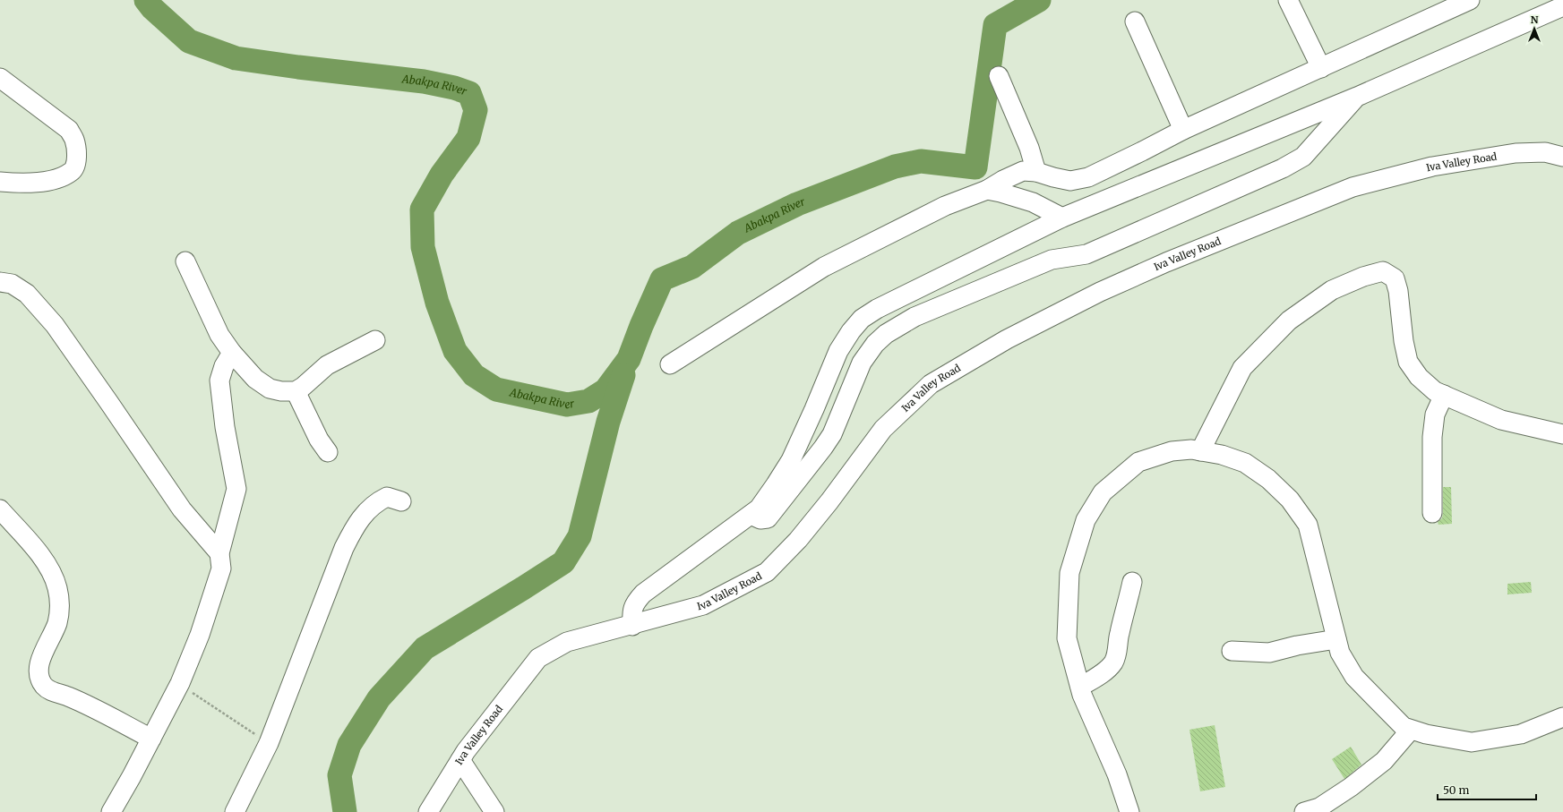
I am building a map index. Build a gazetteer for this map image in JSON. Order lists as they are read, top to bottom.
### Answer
{
  "streets": {
    "street": ["Iva Valley Road"]
  },
  "water": ["Abakpa River"],
  "scale_bar": "50 m",
  "north": "top"
}
